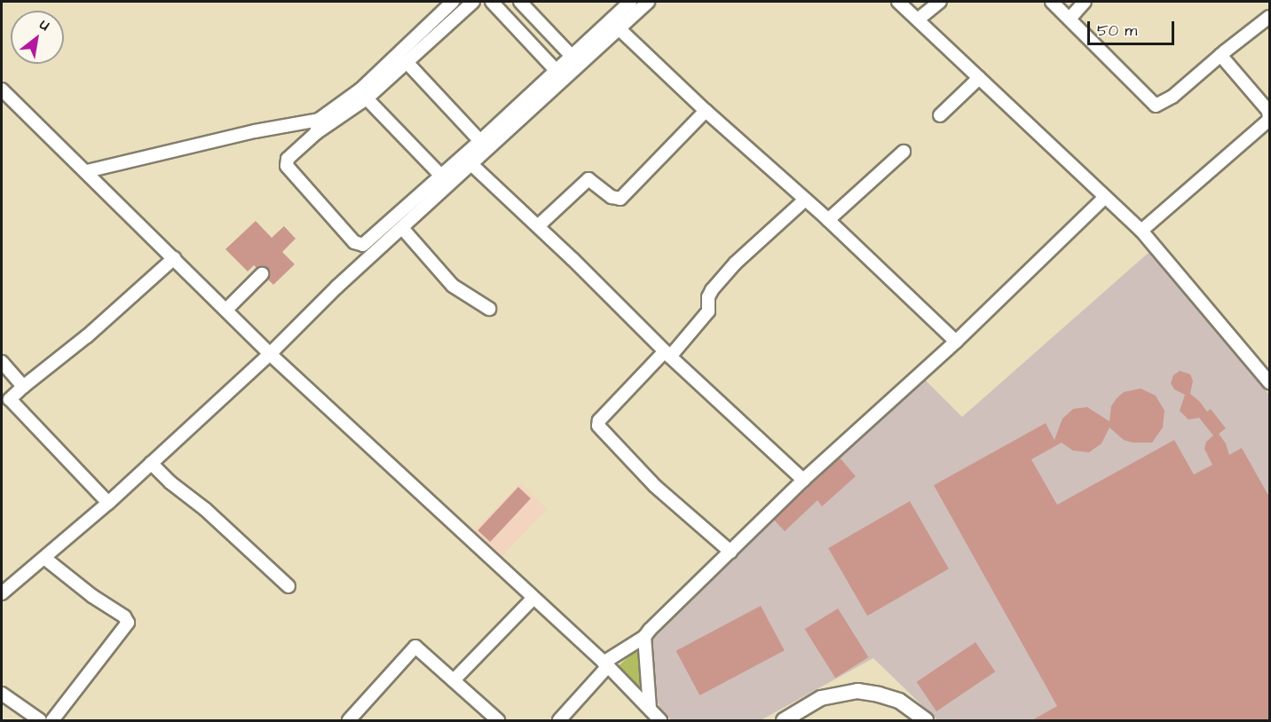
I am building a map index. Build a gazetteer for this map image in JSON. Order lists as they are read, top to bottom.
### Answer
{
  "scale_bar": "50 m",
  "north": "top right"
}
